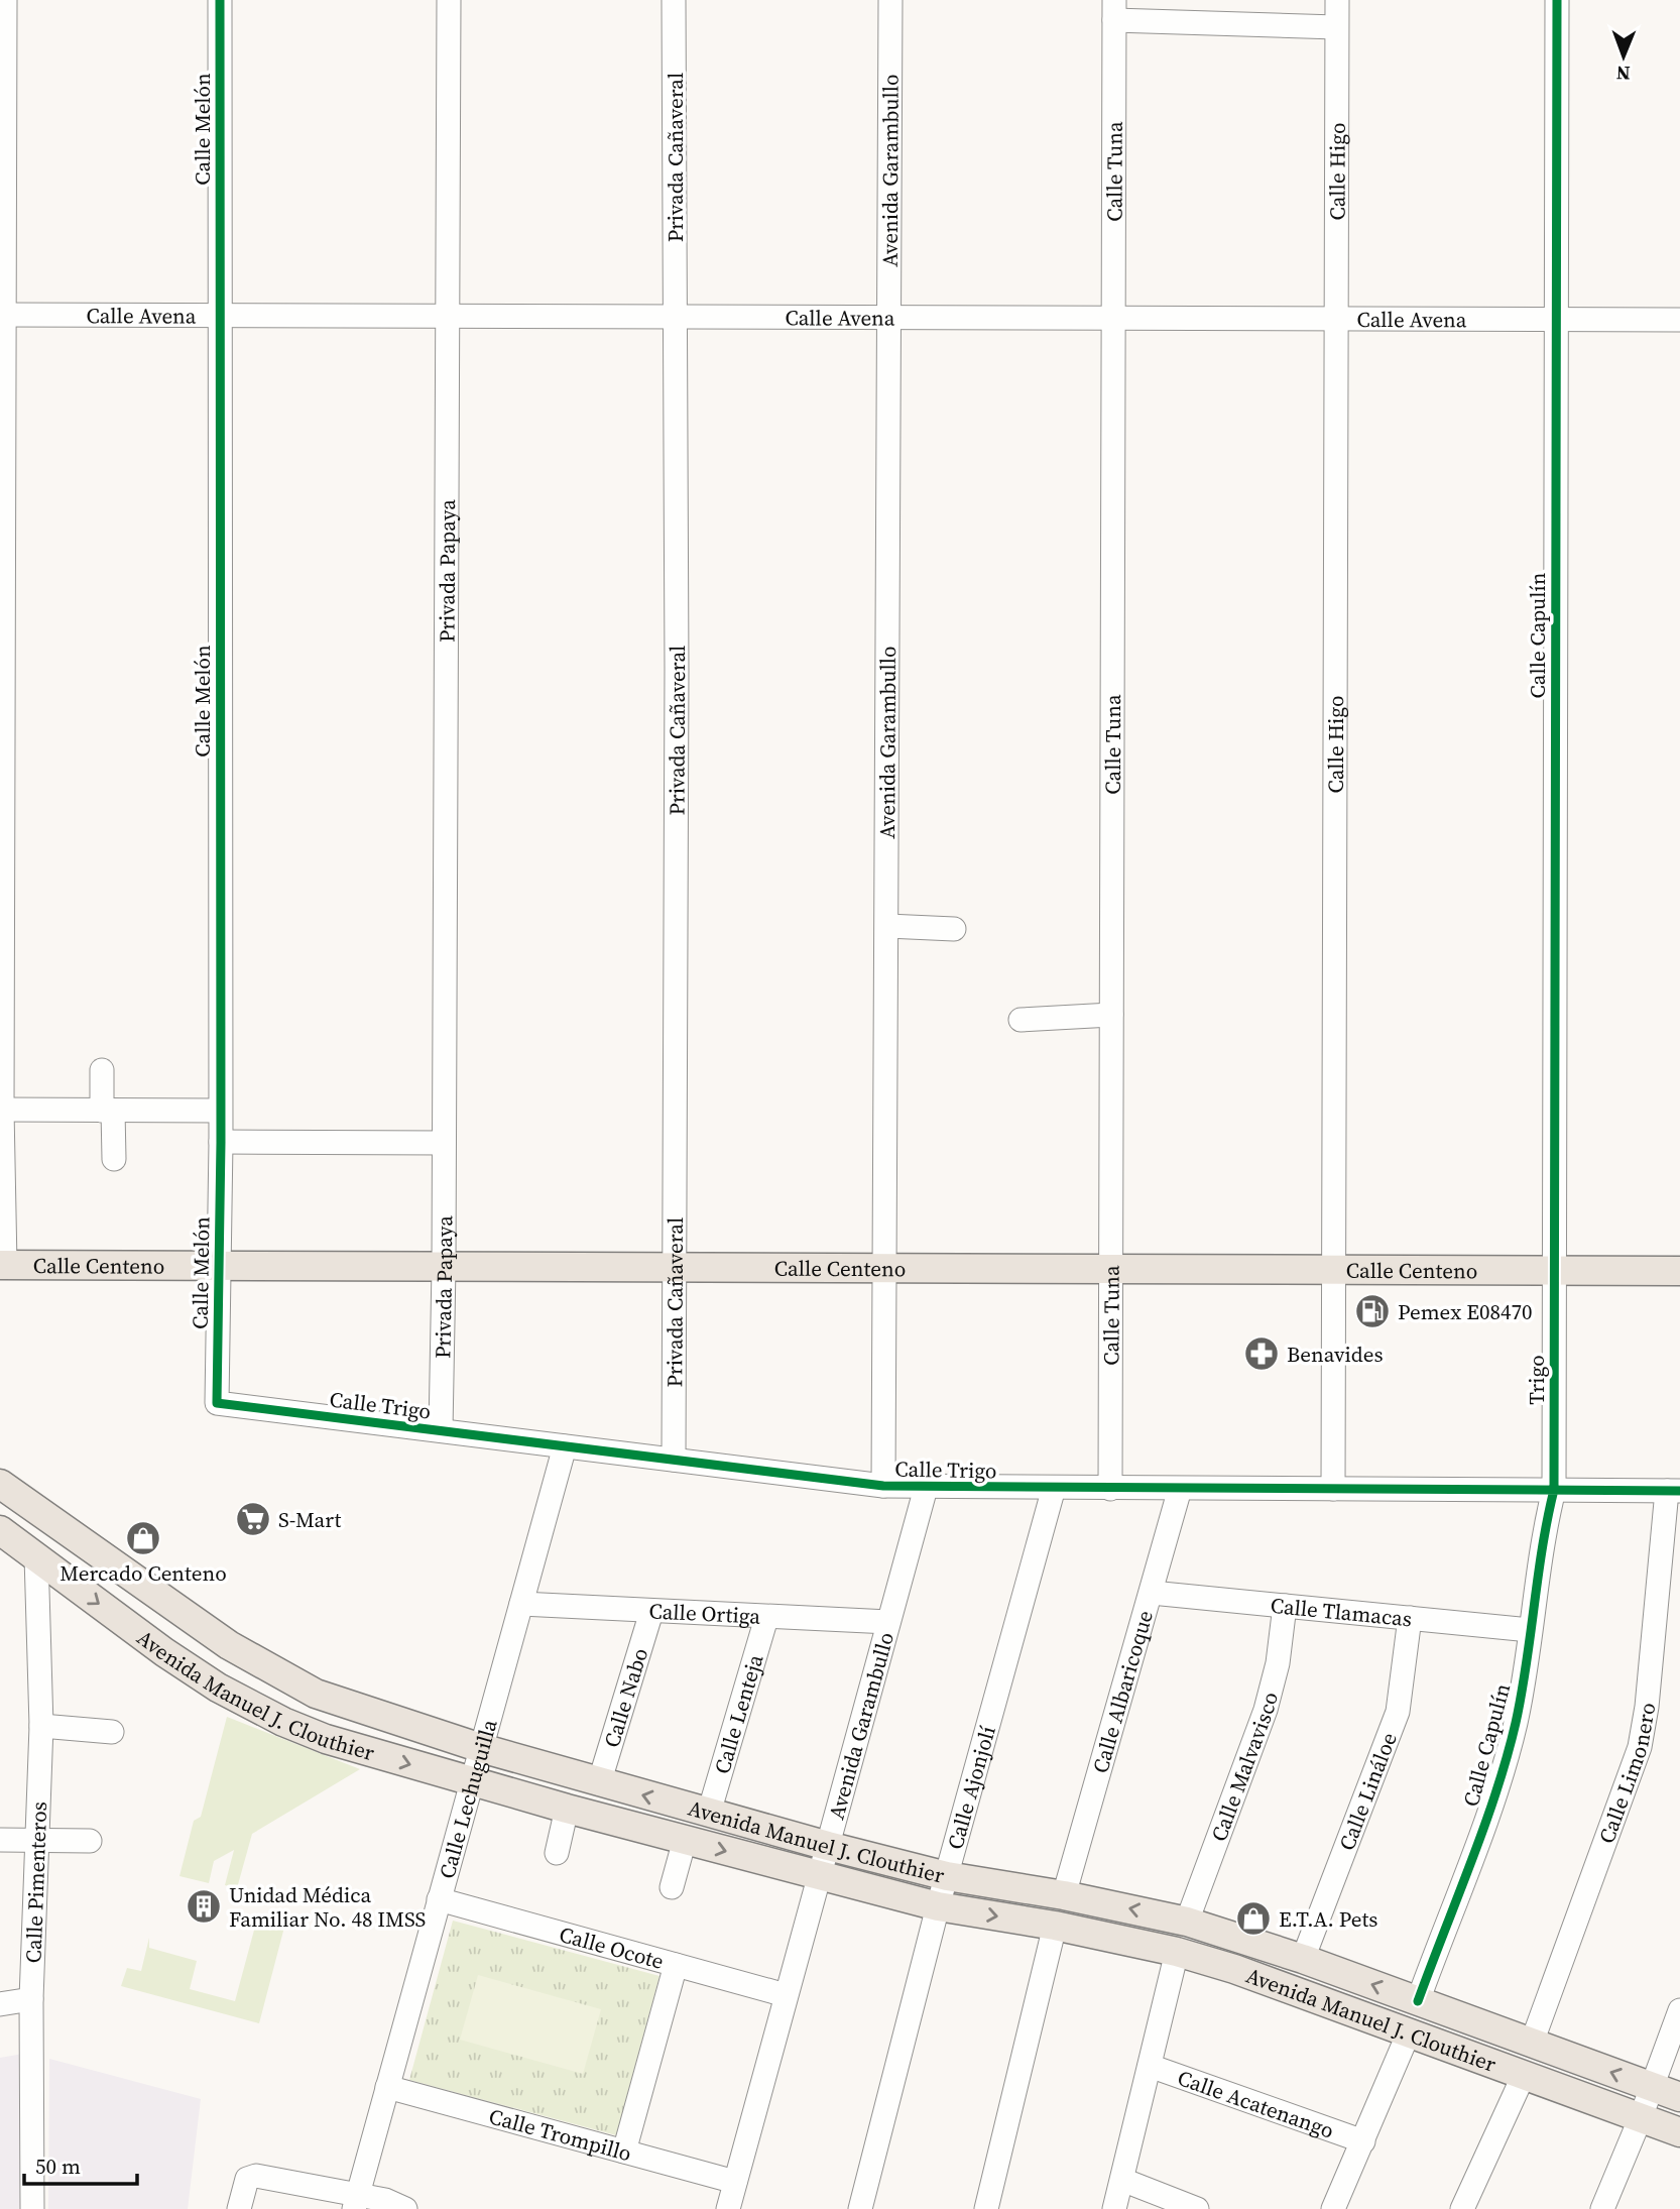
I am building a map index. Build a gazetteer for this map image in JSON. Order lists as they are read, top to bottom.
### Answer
{
  "streets": {
    "main road": ["Calle Centeno", "Avenida Manuel J. Clouthier"],
    "street": [
      "Calle Melón",
      "Privada Cañaveral",
      "Avenida Garambullo",
      "Calle Tuna",
      "Calle Higo",
      "Calle Avena",
      "Privada Papaya",
      "Calle Capulín",
      "Trigo",
      "Calle Trigo",
      "Calle Tlamacas",
      "Calle Ortiga",
      "Calle Albaricoque",
      "Calle Nabo",
      "Calle Lenteja",
      "Calle Malvavisco",
      "Calle Limonero",
      "Calle Ajonjolí",
      "Calle Lináloe",
      "Calle Lechuguilla",
      "Calle Pimenteros",
      "Calle Ocote",
      "Calle Acatenango",
      "Calle Trompillo"
    ]
  },
  "crossings": [
    ["Calle Melón", "Calle Avena"],
    ["Calle Melón", "Calle Centeno"],
    ["Calle Melón", "Calle Trigo"],
    ["Privada Cañaveral", "Calle Avena"],
    ["Privada Cañaveral", "Calle Centeno"],
    ["Privada Cañaveral", "Calle Trigo"],
    ["Avenida Garambullo", "Calle Avena"],
    ["Avenida Garambullo", "Calle Centeno"],
    ["Avenida Garambullo", "Calle Trigo"],
    ["Avenida Garambullo", "Calle Ortiga"],
    ["Avenida Garambullo", "Avenida Manuel J. Clouthier"],
    ["Avenida Garambullo", "Calle Ocote"],
    ["Avenida Garambullo", "Calle Trompillo"],
    ["Calle Tuna", "Calle Avena"],
    ["Calle Tuna", "Calle Centeno"],
    ["Calle Tuna", "Calle Trigo"],
    ["Calle Higo", "Calle Avena"],
    ["Calle Higo", "Calle Centeno"],
    ["Calle Higo", "Calle Trigo"],
    ["Calle Avena", "Privada Papaya"],
    ["Calle Avena", "Calle Capulín"],
    ["Privada Papaya", "Calle Centeno"],
    ["Privada Papaya", "Calle Trigo"],
    ["Calle Capulín", "Calle Centeno"],
    ["Calle Capulín", "Trigo"],
    ["Calle Capulín", "Calle Trigo"],
    ["Calle Capulín", "Calle Tlamacas"],
    ["Calle Capulín", "Avenida Manuel J. Clouthier"],
    ["Calle Centeno", "Trigo"],
    ["Trigo", "Calle Trigo"],
    ["Calle Trigo", "Calle Albaricoque"],
    ["Calle Trigo", "Calle Limonero"],
    ["Calle Trigo", "Calle Ajonjolí"],
    ["Calle Trigo", "Calle Lechuguilla"],
    ["Calle Tlamacas", "Calle Albaricoque"],
    ["Calle Tlamacas", "Calle Malvavisco"],
    ["Calle Tlamacas", "Calle Lináloe"],
    ["Calle Ortiga", "Calle Nabo"],
    ["Calle Ortiga", "Calle Lenteja"],
    ["Calle Ortiga", "Calle Lechuguilla"],
    ["Calle Albaricoque", "Avenida Manuel J. Clouthier"],
    ["Avenida Manuel J. Clouthier", "Calle Nabo"],
    ["Avenida Manuel J. Clouthier", "Calle Lenteja"],
    ["Avenida Manuel J. Clouthier", "Calle Malvavisco"],
    ["Avenida Manuel J. Clouthier", "Calle Limonero"],
    ["Avenida Manuel J. Clouthier", "Calle Ajonjolí"],
    ["Avenida Manuel J. Clouthier", "Calle Lináloe"],
    ["Avenida Manuel J. Clouthier", "Calle Lechuguilla"],
    ["Avenida Manuel J. Clouthier", "Calle Pimenteros"],
    ["Calle Lechuguilla", "Calle Ocote"],
    ["Calle Lechuguilla", "Calle Trompillo"]
  ],
  "places": {
    "fuel station": ["Pemex E08470"],
    "pharmacy": ["Benavides"],
    "supermarket": ["S-Mart"],
    "shop": ["Mercado Centeno", "E.T.A. Pets"],
    "building": ["Unidad Médica Familiar No. 48 IMSS"]
  },
  "scale_bar": "50 m",
  "north": "bottom"
}
